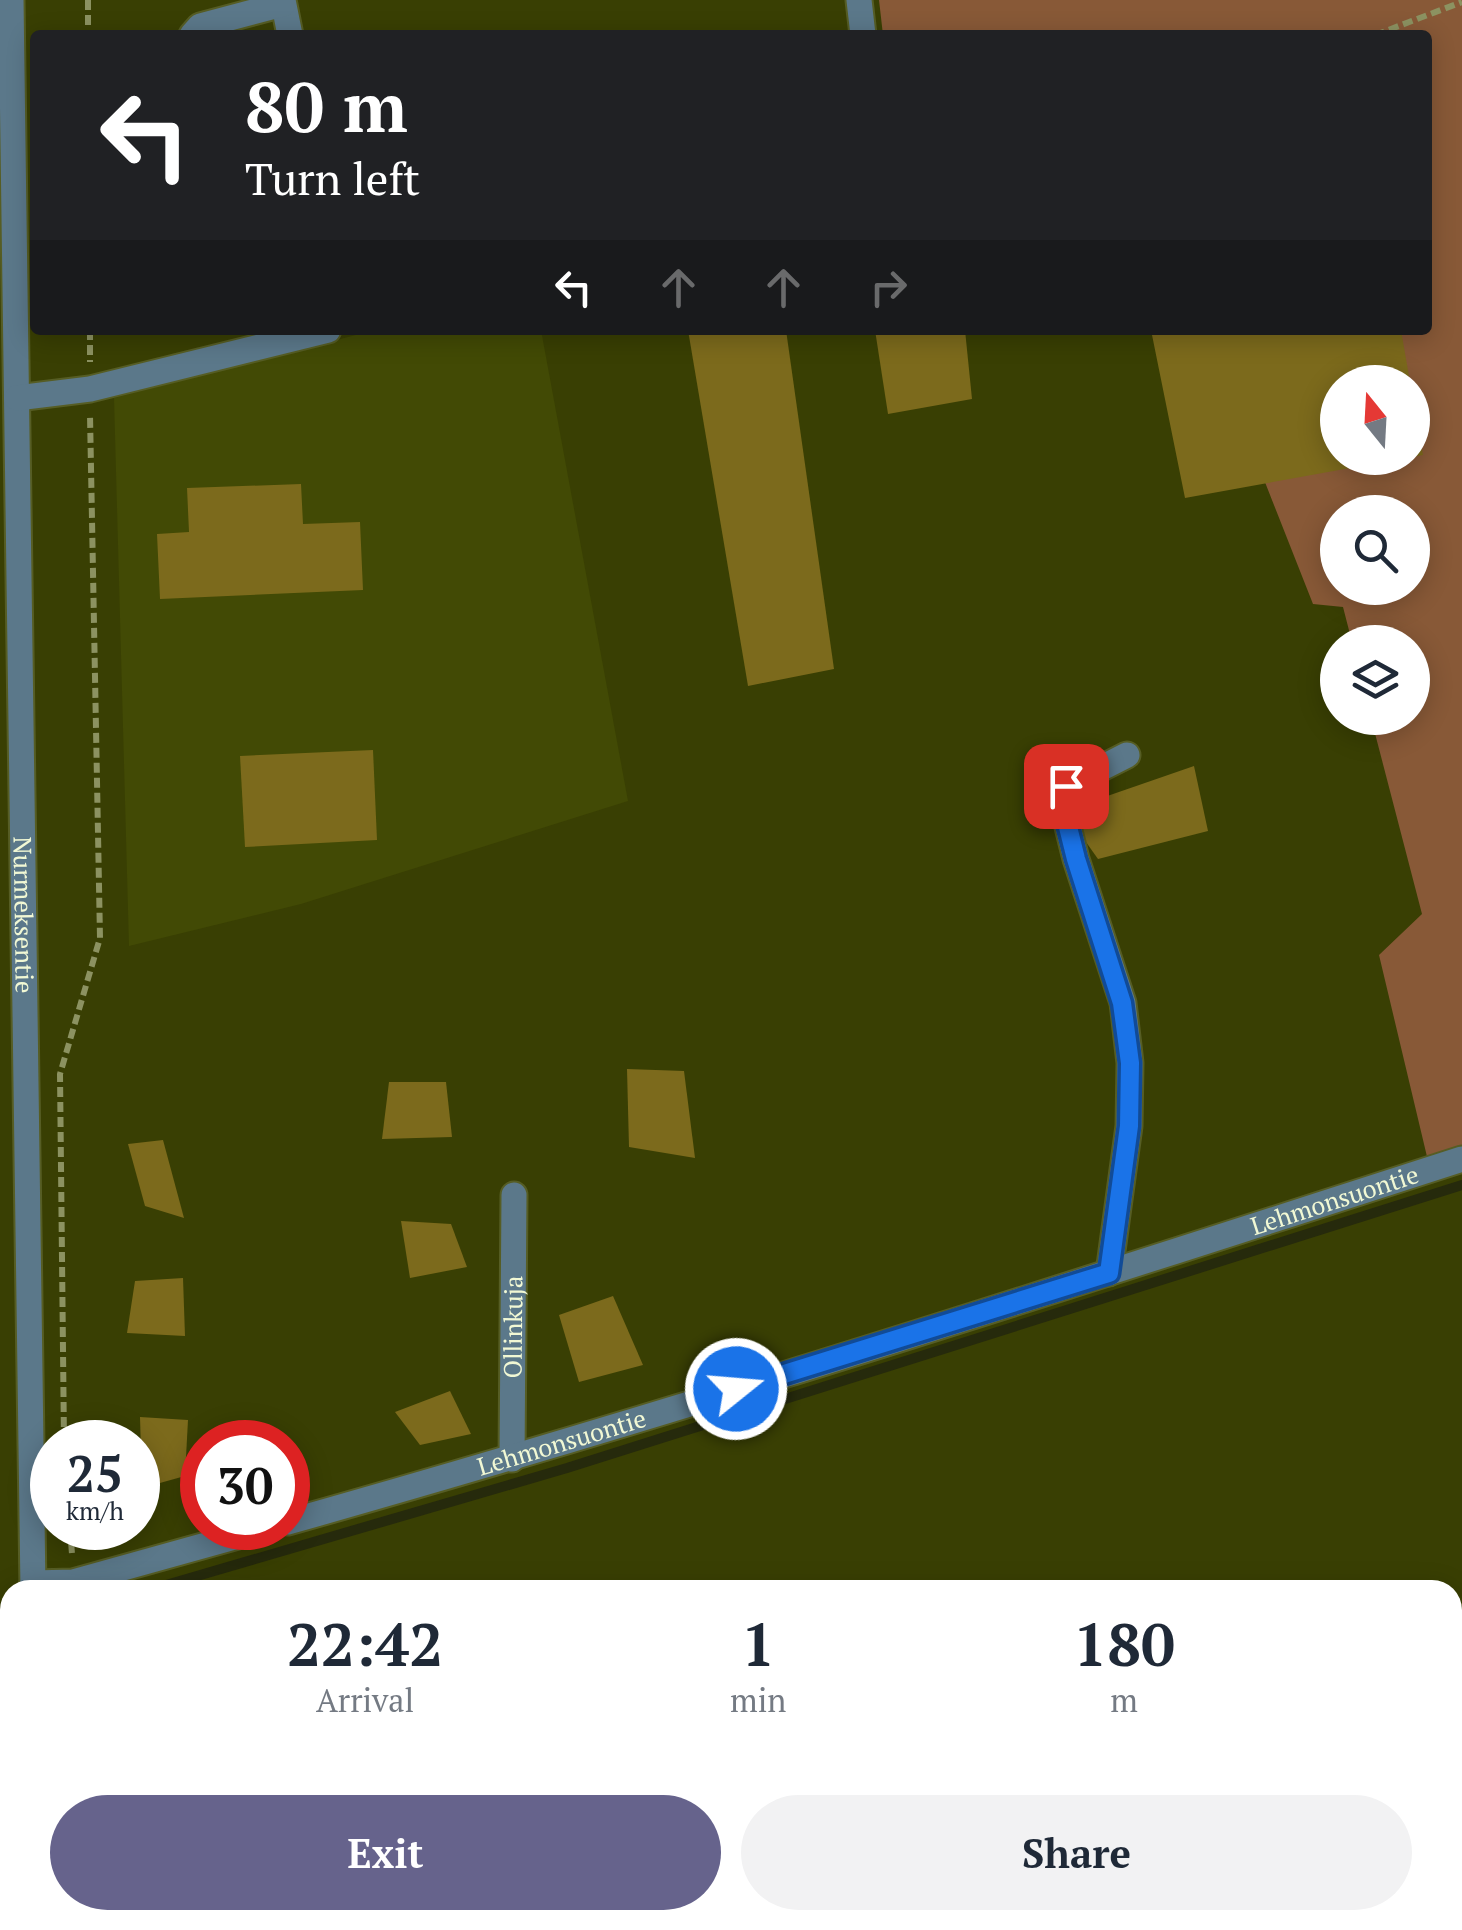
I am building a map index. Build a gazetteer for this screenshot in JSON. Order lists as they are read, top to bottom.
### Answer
{
  "streets": {
    "street": ["Nurmeksentie", "Lehmonsuontie", "Ollinkuja"]
  },
  "crossings": [
    ["Lehmonsuontie", "Ollinkuja"]
  ],
  "north": "top",
  "page": {
    "turn": ["80 m", "Turn left"],
    "speed": "25 km/h",
    "limit": "30",
    "eta": [
      "22:42",
      "Arrival",
      "1",
      "min",
      "180",
      "m"
    ],
    "buttons": ["Exit", "Share"]
  }
}
